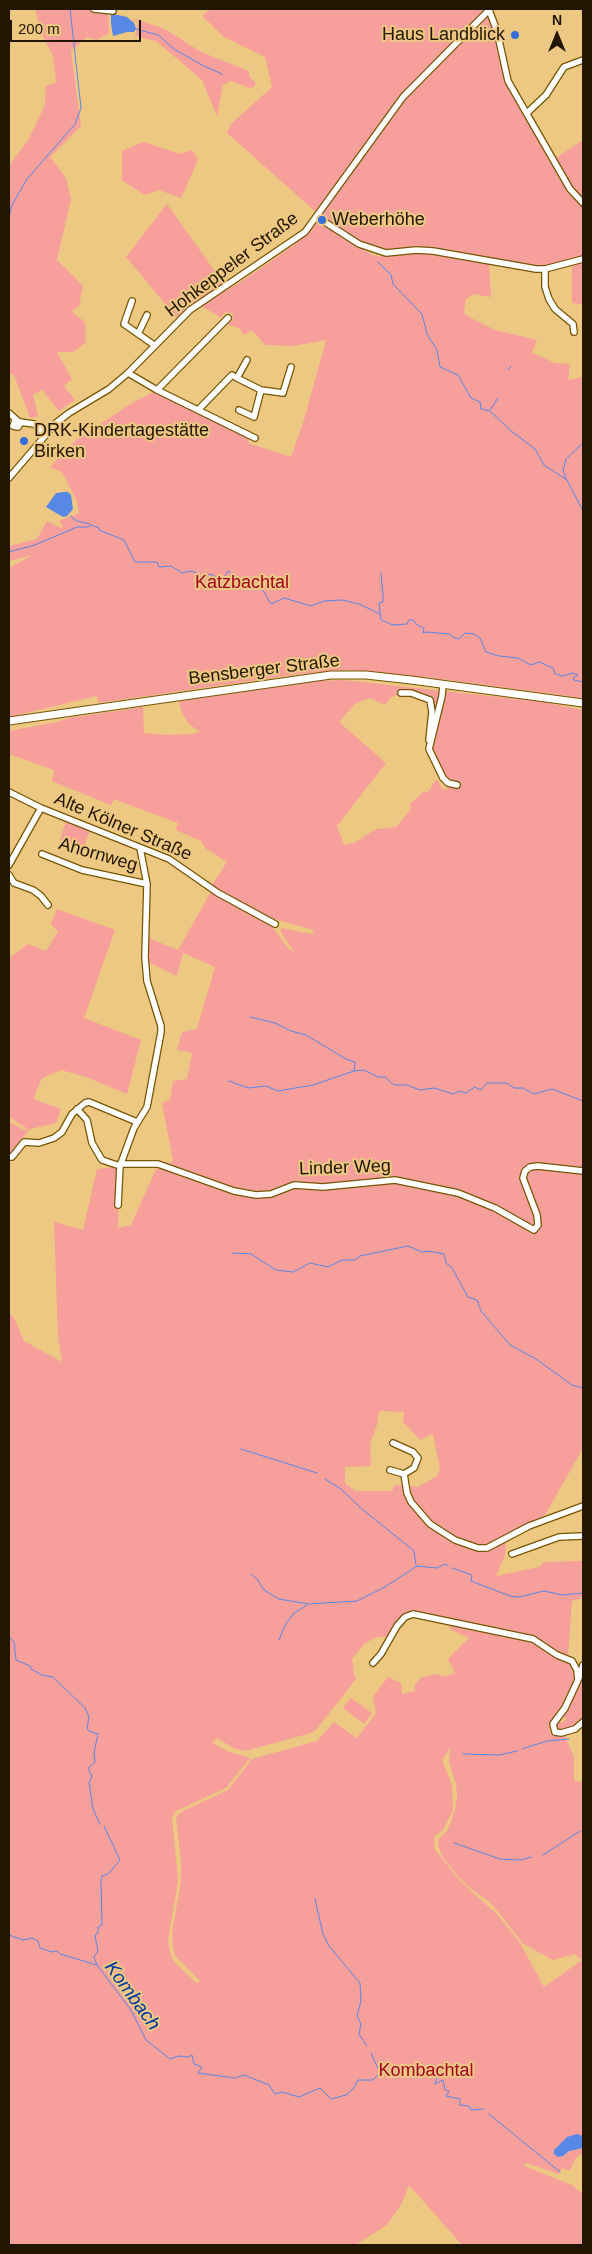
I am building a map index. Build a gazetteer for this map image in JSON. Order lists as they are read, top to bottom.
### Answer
{
  "streets": {
    "main road": ["Bensberger Straße"],
    "street": [
      "Hohkeppeler Straße",
      "Alte Kölner Straße",
      "Ahornweg",
      "Linder Weg"
    ]
  },
  "water": ["Kombach"],
  "parks": ["Katzbachtal", "Kombachtal"],
  "places": ["Haus Landblick", "Weberhöhe", "DRK-Kindertagestätte Birken"],
  "scale_bar": "200 m",
  "north": "top"
}
